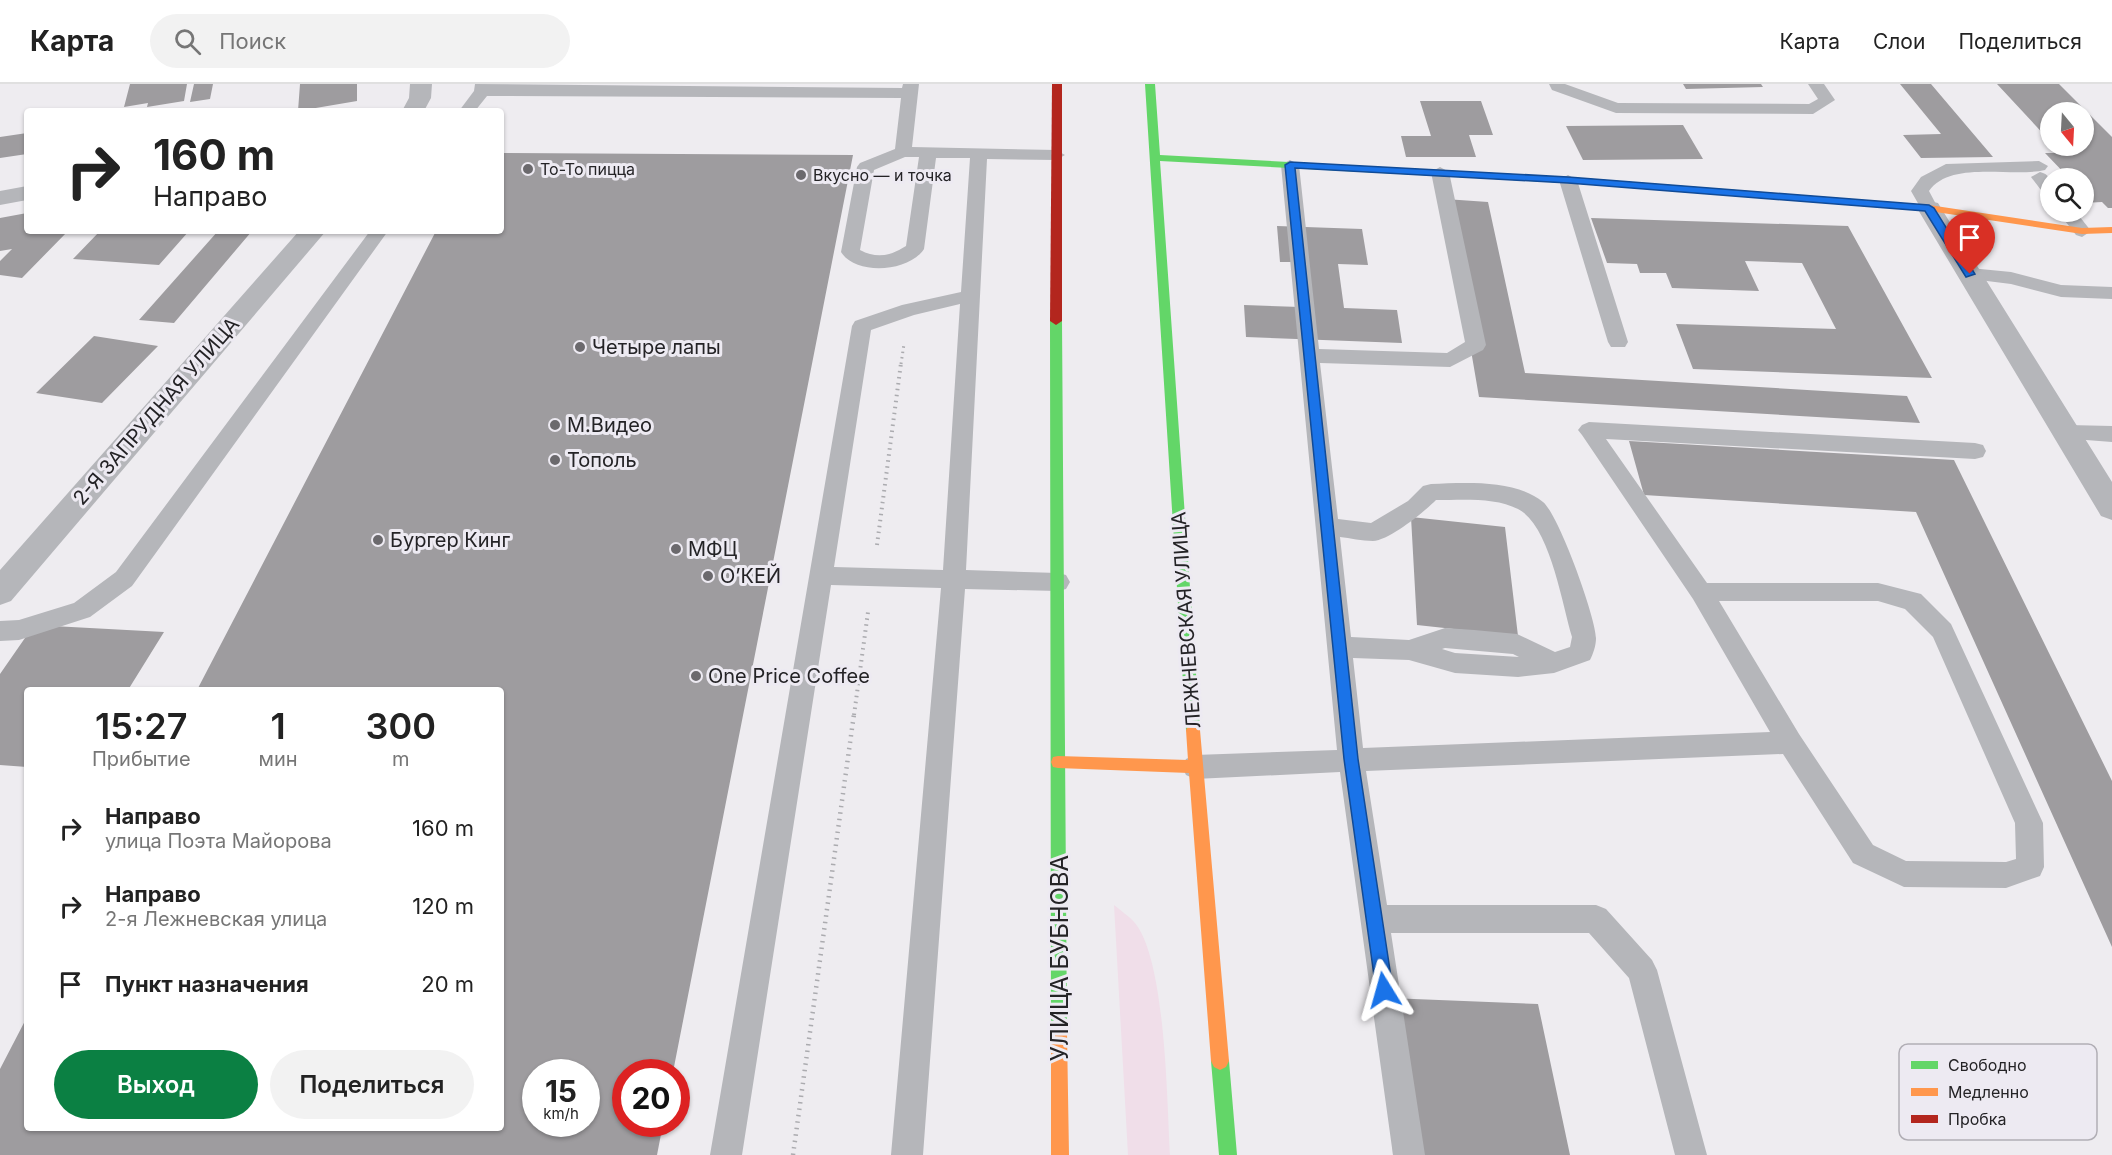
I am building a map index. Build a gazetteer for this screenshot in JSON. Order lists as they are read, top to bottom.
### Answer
{
  "streets": {
    "main road": ["ЛЕЖНЕВСКАЯ УЛИЦА", "УЛИЦА БУБНОВА"],
    "street": ["2-Я ЗАПРУДНАЯ УЛИЦА"]
  },
  "places": [
    "То-То пицца",
    "Вкусно — и точка",
    "Четыре лапы",
    "М.Видео",
    "Тополь",
    "Бургер Кинг",
    "МФЦ",
    "О’КЕЙ",
    "One Price Coffee"
  ],
  "legend": ["Свободно", "Медленно", "Пробка"],
  "north": "bottom",
  "page": {
    "header": "Карта",
    "search": "Поиск",
    "nav": ["Карта", "Слои", "Поделиться"],
    "turn": ["160 m", "Направо"],
    "eta": [
      "15:27",
      "Прибытие",
      "1",
      "мин",
      "300",
      "m"
    ],
    "list": [
      {
        "name": "Направо",
        "note": "улица Поэта Майорова",
        "value": "160 m"
      },
      {
        "name": "Направо",
        "note": "2-я Лежневская улица",
        "value": "120 m"
      },
      {
        "name": "Пункт назначения",
        "value": "20 m"
      }
    ],
    "buttons": ["Выход", "Поделиться"],
    "speed": "15 km/h",
    "limit": "20"
  }
}
